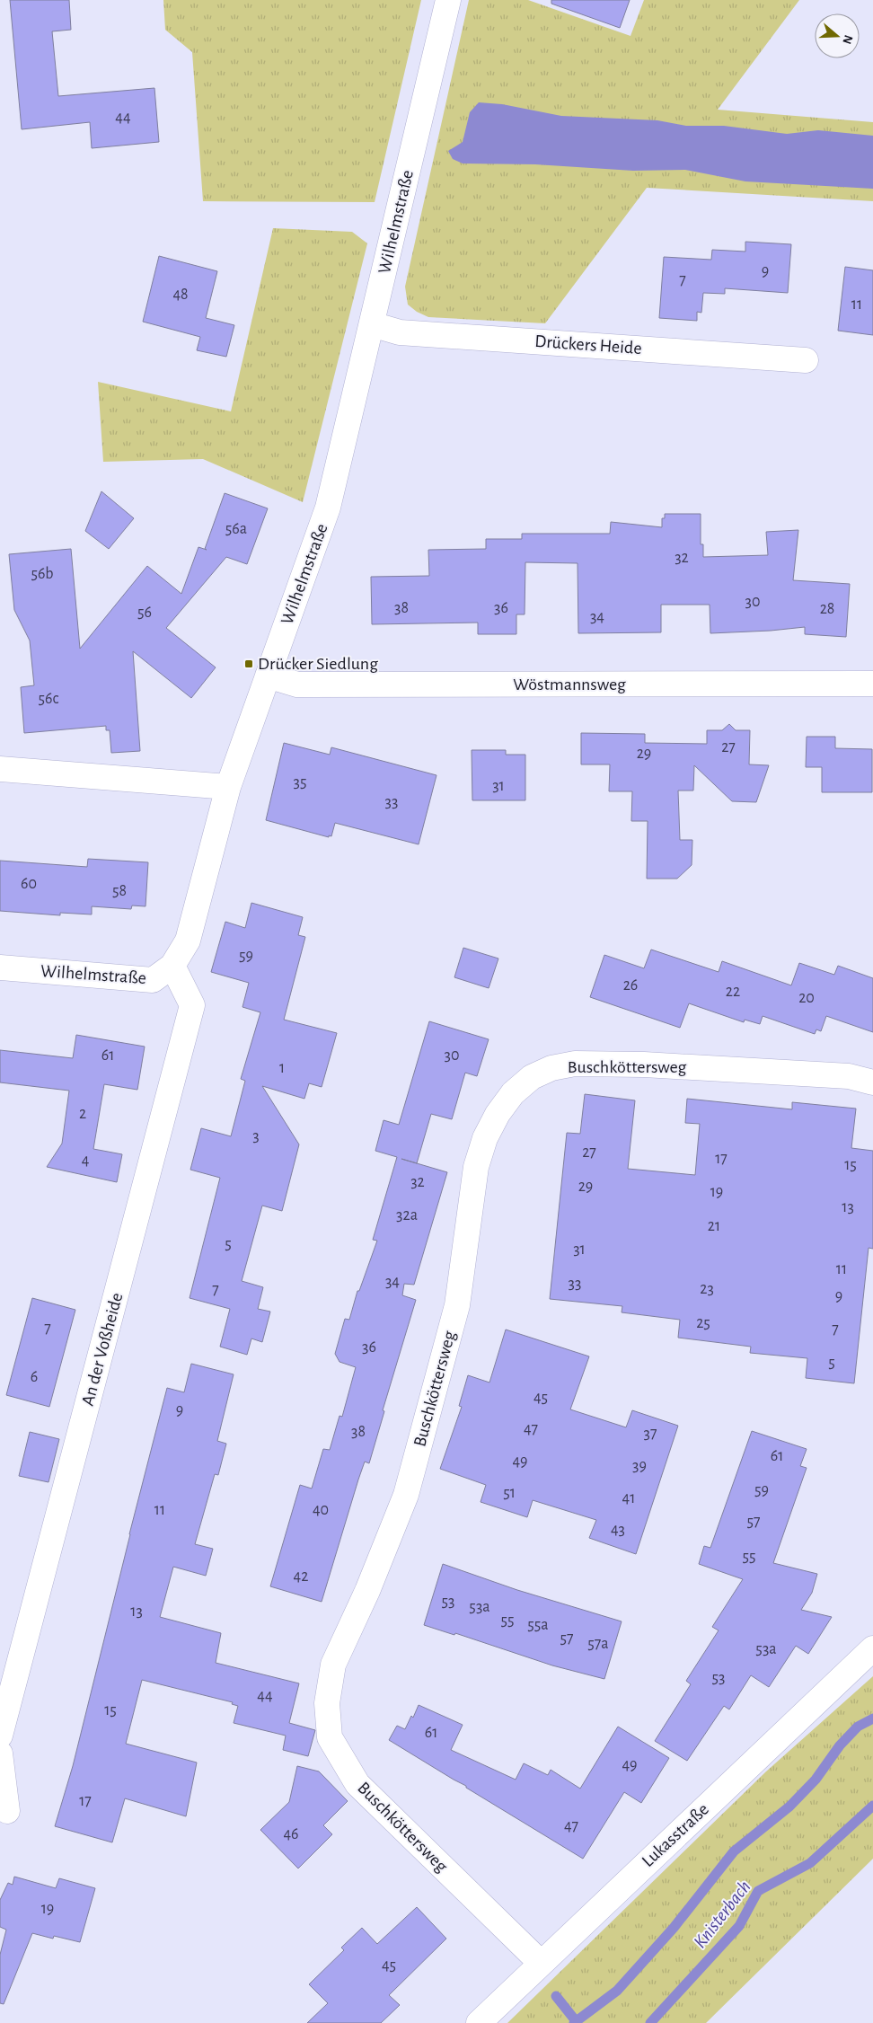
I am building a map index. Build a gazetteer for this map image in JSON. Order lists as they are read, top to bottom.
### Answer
{
  "streets": {
    "street": [
      "Wilhelmstraße",
      "Drückers Heide",
      "Wöstmannsweg",
      "Buschköttersweg",
      "An der Voßheide",
      "Lukasstraße"
    ]
  },
  "crossings": [
    ["Wilhelmstraße", "Drückers Heide"],
    ["Wilhelmstraße", "Wöstmannsweg"],
    ["Wilhelmstraße", "An der Voßheide"],
    ["Buschköttersweg", "Lukasstraße"]
  ],
  "water": ["Knisterbach"],
  "places": {
    "transit": ["Drücker Siedlung"]
  },
  "house_numbers": [
    "44",
    "9",
    "7",
    "48",
    "11",
    "56a",
    "32",
    "56b",
    "30",
    "38",
    "36",
    "28",
    "56",
    "34",
    "56c",
    "27",
    "29",
    "35",
    "31",
    "33",
    "60",
    "58",
    "59",
    "26",
    "22",
    "20",
    "61",
    "30",
    "1",
    "2",
    "3",
    "27",
    "17",
    "4",
    "15",
    "32",
    "29",
    "19",
    "13",
    "32a",
    "21",
    "5",
    "31",
    "11",
    "34",
    "33",
    "23",
    "7",
    "9",
    "25",
    "7",
    "7",
    "36",
    "5",
    "6",
    "45",
    "9",
    "47",
    "38",
    "37",
    "61",
    "49",
    "39",
    "59",
    "51",
    "41",
    "11",
    "40",
    "57",
    "43",
    "55",
    "42",
    "53",
    "53a",
    "13",
    "55",
    "55a",
    "57",
    "57a",
    "53a",
    "53",
    "44",
    "15",
    "61",
    "49",
    "17",
    "47",
    "46",
    "19",
    "45"
  ],
  "north": "right"
}
